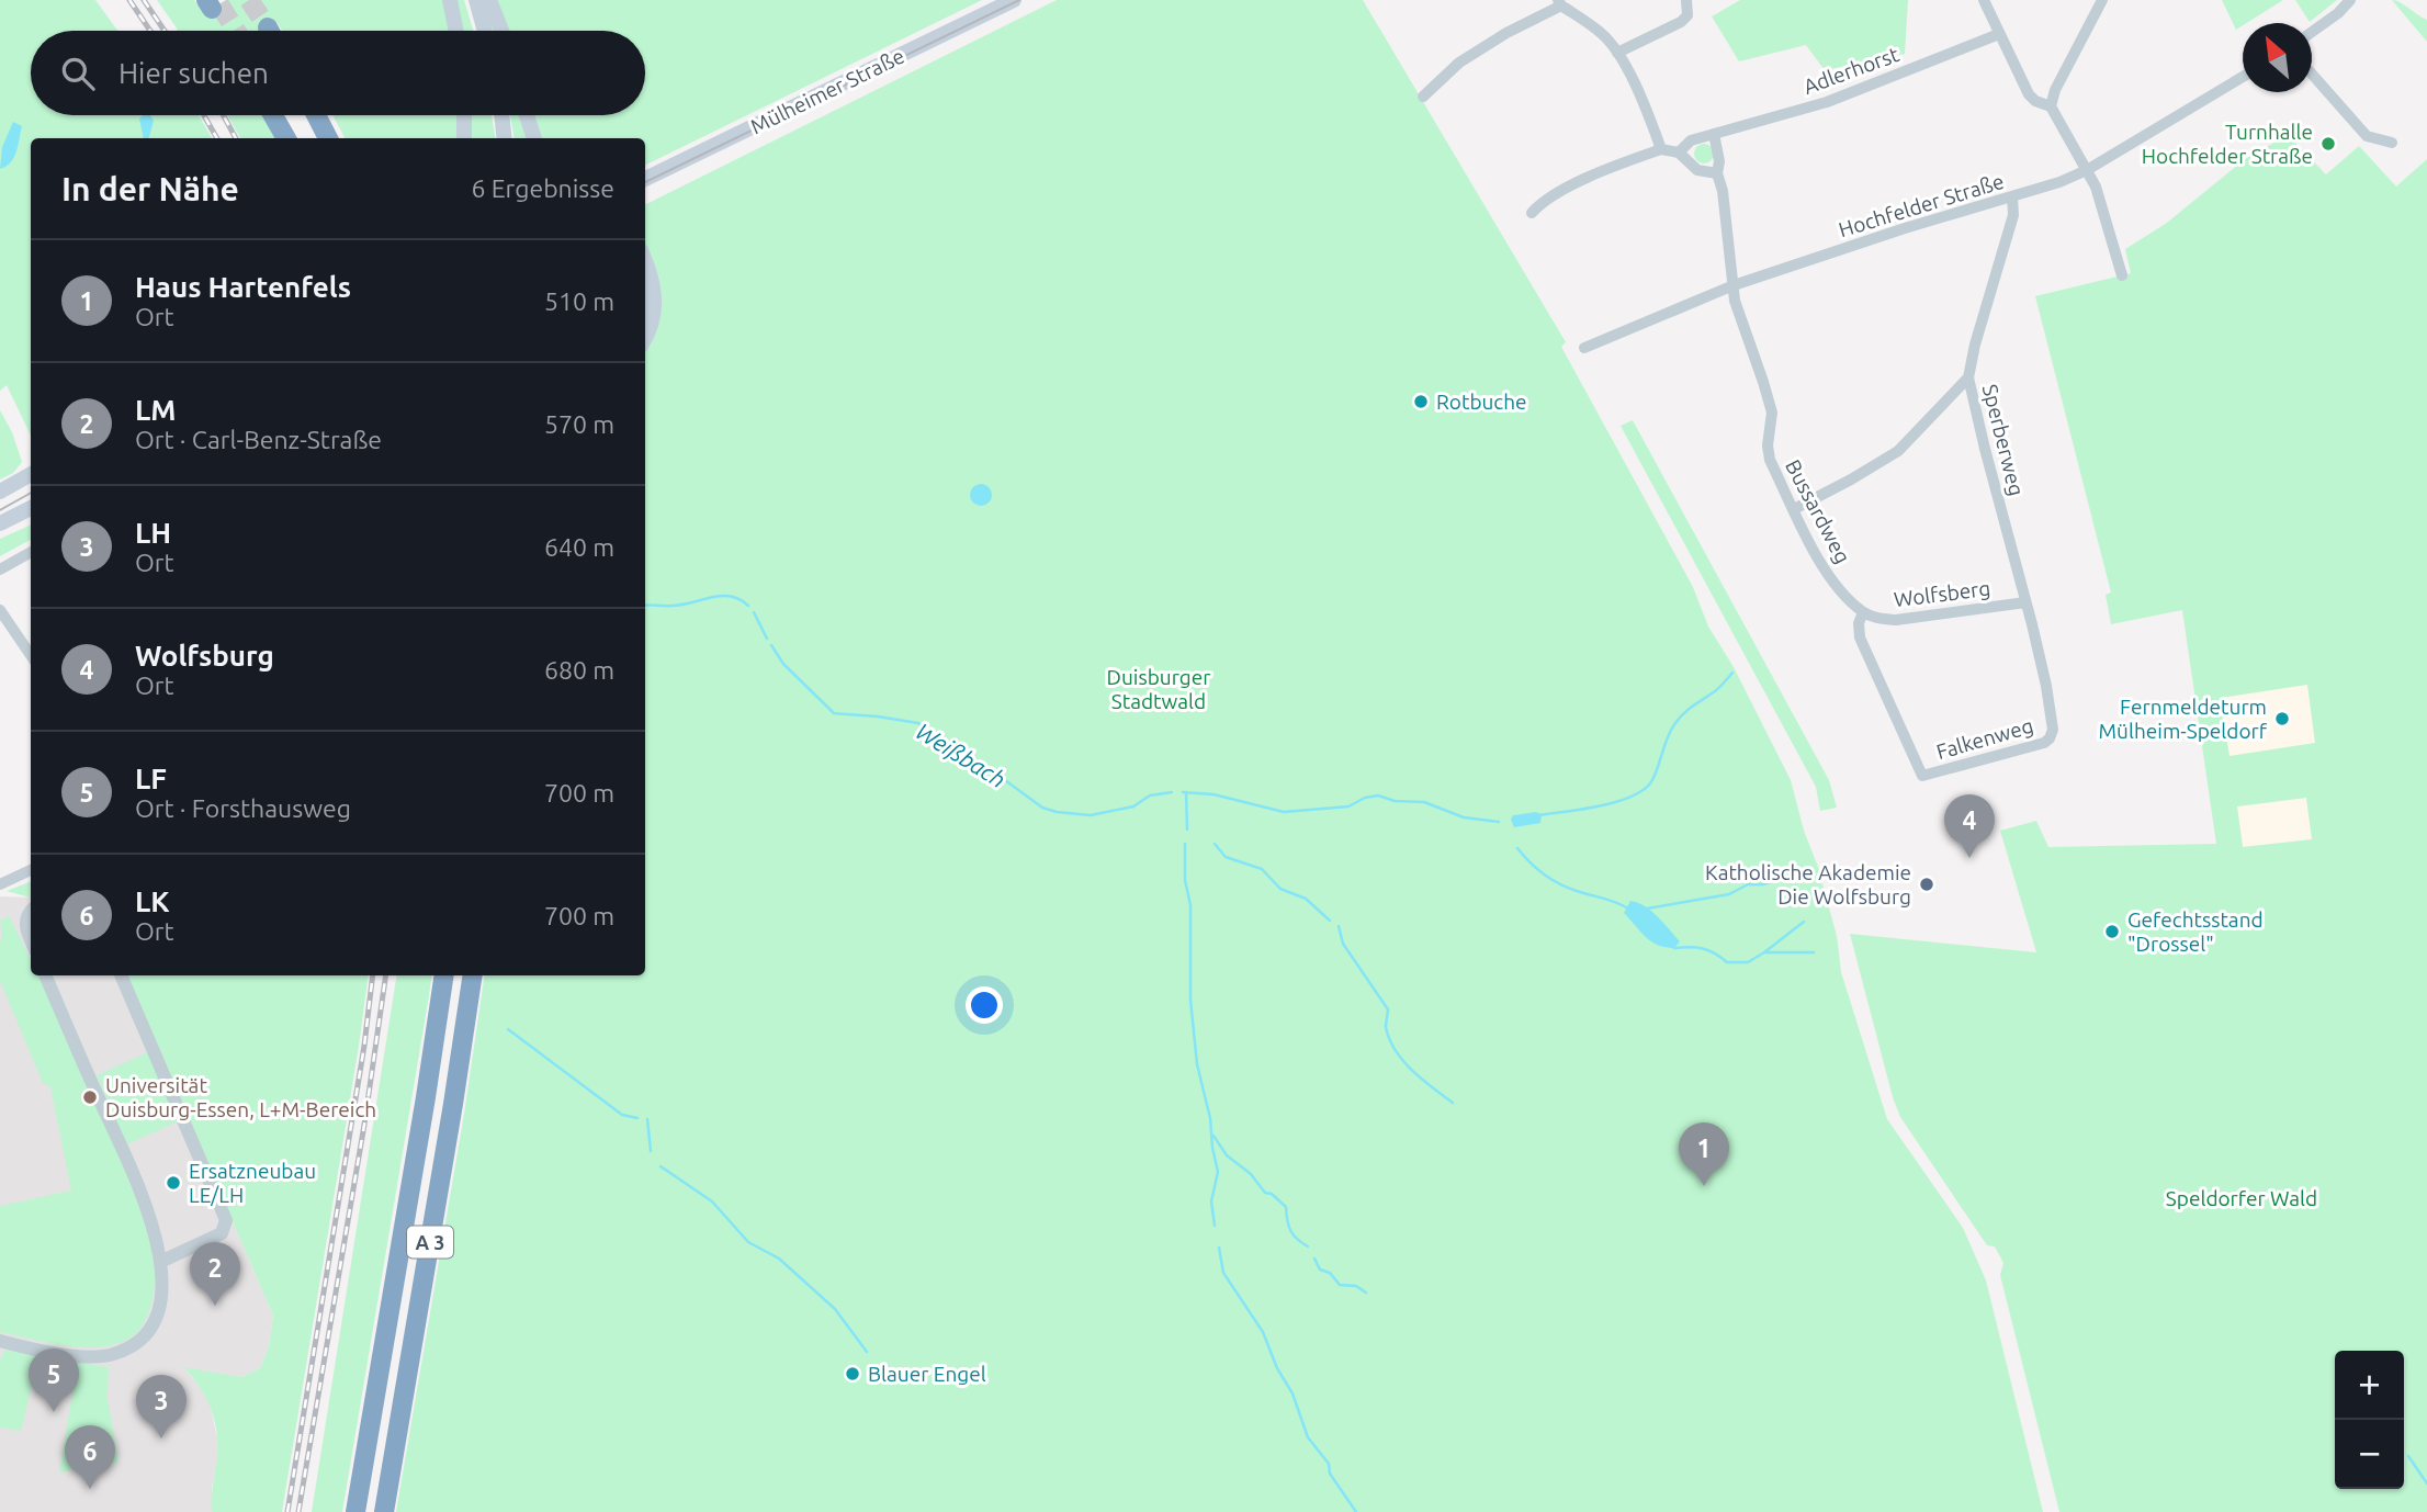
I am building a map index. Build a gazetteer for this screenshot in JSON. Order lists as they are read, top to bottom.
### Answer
{
  "streets": {
    "highway": ["A 3"],
    "main road": ["Mülheimer Straße"],
    "street": [
      "Adlerhorst",
      "Hochfelder Straße",
      "Sperberweg",
      "Bussardweg",
      "Wolfsberg",
      "Falkenweg"
    ]
  },
  "crossings": [
    ["Adlerhorst", "Bussardweg"],
    ["Hochfelder Straße", "Sperberweg"],
    ["Hochfelder Straße", "Bussardweg"],
    ["Sperberweg", "Wolfsberg"],
    ["Sperberweg", "Falkenweg"],
    ["Bussardweg", "Wolfsberg"],
    ["Bussardweg", "Falkenweg"],
    ["Wolfsberg", "Falkenweg"]
  ],
  "water": ["Weißbach"],
  "parks": ["Duisburger Stadtwald", "Speldorfer Wald"],
  "places": [
    "Turnhalle Hochfelder Straße",
    "Rotbuche",
    "Fernmeldeturm Mülheim-Speldorf",
    "Katholische Akademie Die Wolfsburg",
    "Gefechtsstand \"Drossel\"",
    "Universität Duisburg-Essen, L+M-Bereich",
    "Ersatzneubau LE/LH",
    "Blauer Engel"
  ],
  "north": "top left",
  "page": {
    "search": "Hier suchen",
    "heading": ["In der Nähe", "6 Ergebnisse"],
    "list": [
      {
        "mark": "1",
        "name": "Haus Hartenfels",
        "note": "Ort",
        "value": "510 m"
      },
      {
        "mark": "2",
        "name": "LM",
        "note": "Ort · Carl-Benz-Straße",
        "value": "570 m"
      },
      {
        "mark": "3",
        "name": "LH",
        "note": "Ort",
        "value": "640 m"
      },
      {
        "mark": "4",
        "name": "Wolfsburg",
        "note": "Ort",
        "value": "680 m"
      },
      {
        "mark": "5",
        "name": "LF",
        "note": "Ort · Forsthausweg",
        "value": "700 m"
      },
      {
        "mark": "6",
        "name": "LK",
        "note": "Ort",
        "value": "700 m"
      }
    ],
    "pins": [
      "4",
      "1",
      "2",
      "5",
      "3",
      "6"
    ],
    "map_buttons": ["+", "−"]
  }
}
